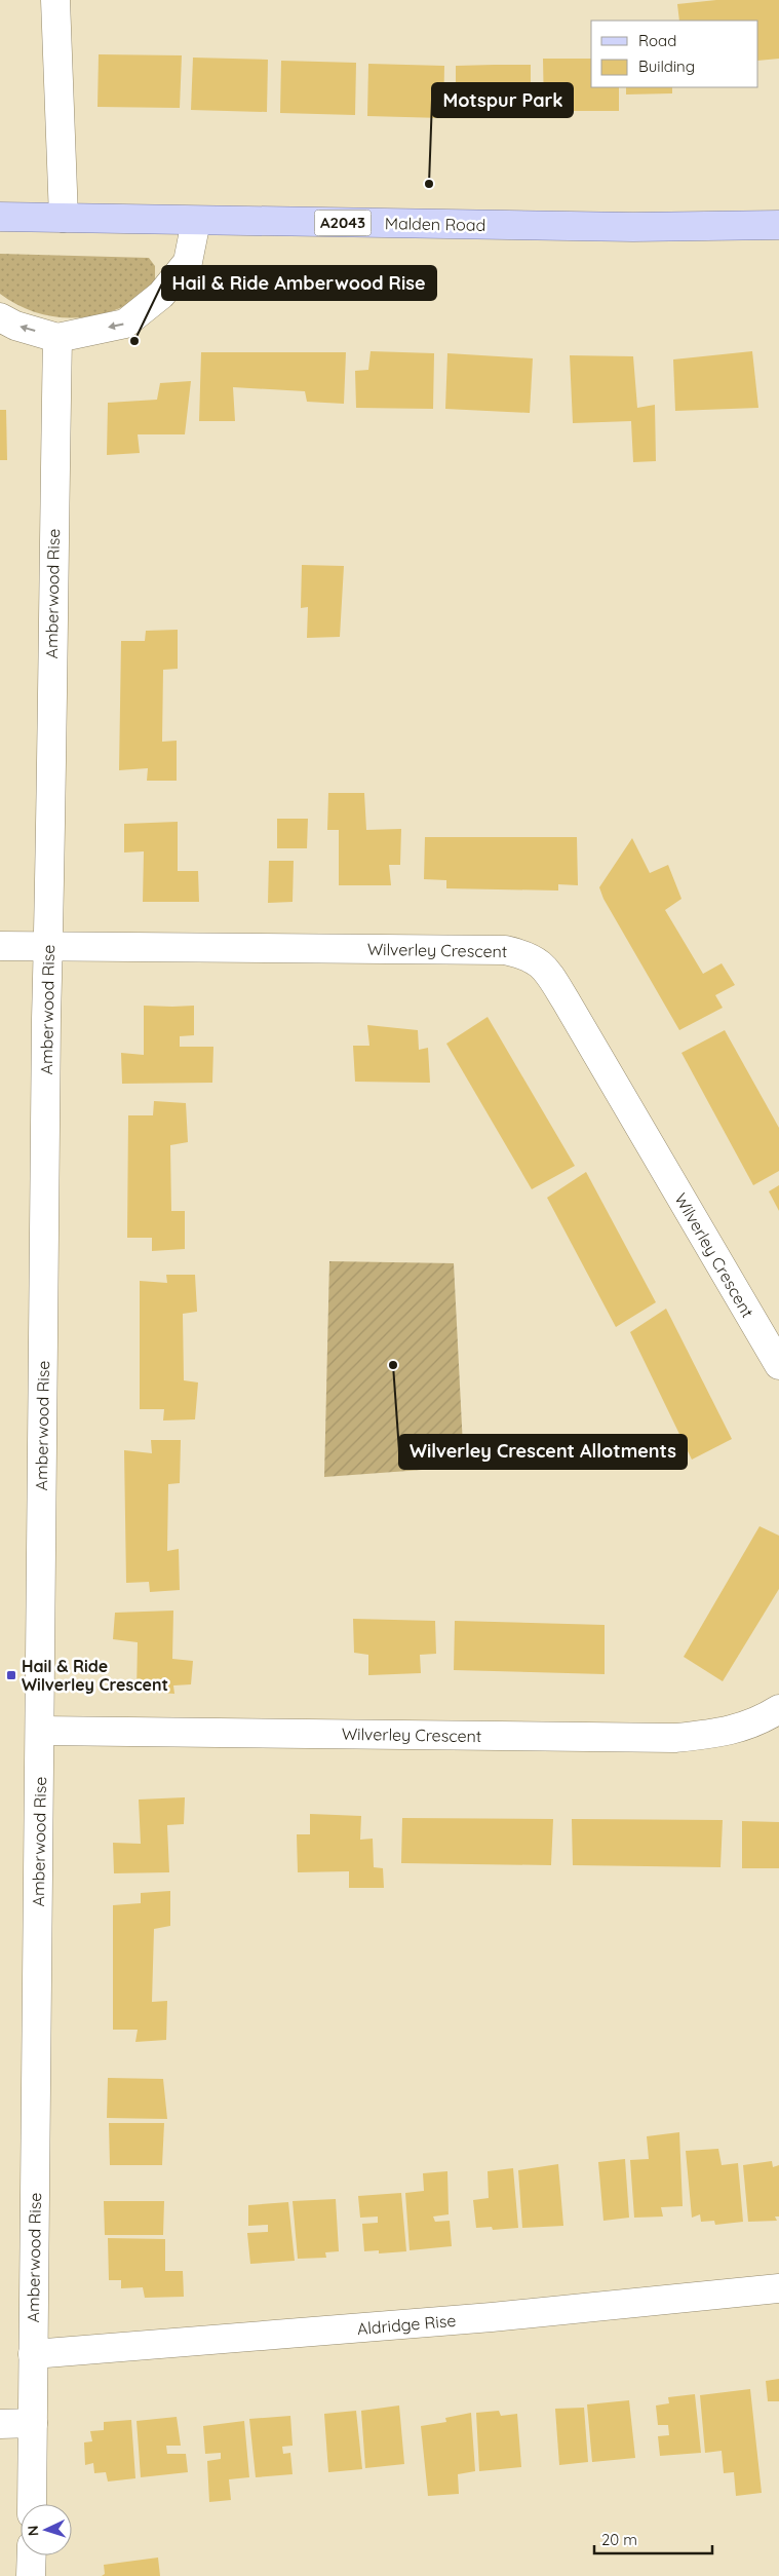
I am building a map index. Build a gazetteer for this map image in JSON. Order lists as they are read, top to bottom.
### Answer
{
  "streets": {
    "main road": ["A2043", "Malden Road"],
    "street": ["Amberwood Rise", "Wilverley Crescent", "Aldridge Rise"]
  },
  "crossings": [
    ["Amberwood Rise", "Wilverley Crescent"],
    ["Amberwood Rise", "Aldridge Rise"]
  ],
  "places": {
    "other": ["Motspur Park", "Hail & Ride Amberwood Rise", "Wilverley Crescent Allotments"],
    "transit": ["Hail & Ride Wilverley Crescent"]
  },
  "legend": ["Road", "Building"],
  "scale_bar": "20 m",
  "north": "left"
}
